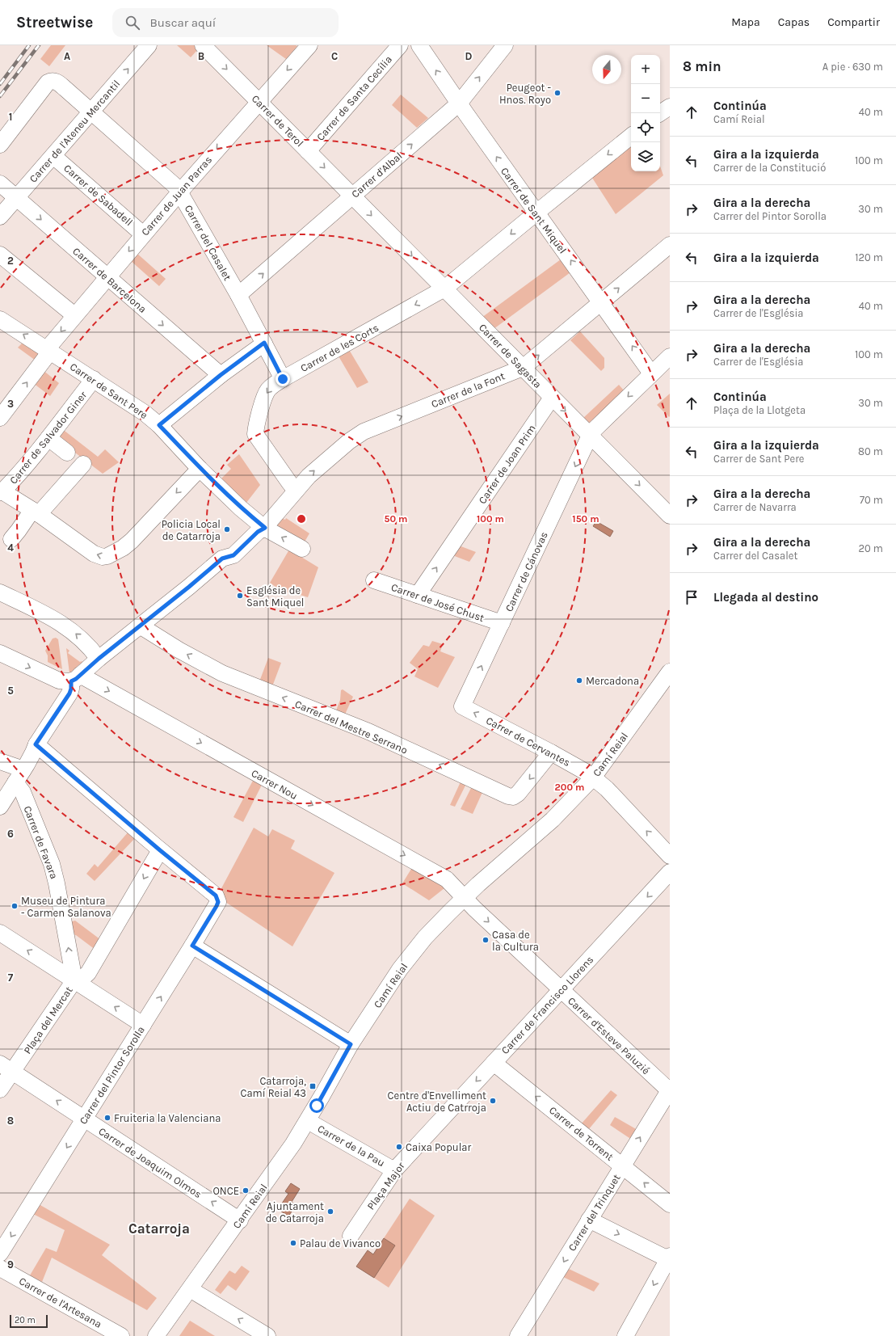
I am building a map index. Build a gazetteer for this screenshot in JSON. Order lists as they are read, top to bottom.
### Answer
{
  "streets": {
    "street": [
      "Carrer de Santa Cecília",
      "Carrer de Terol",
      "Carrer de l'Ateneu Mercantil",
      "Carrer d'Albal",
      "Carrer de Sabadell",
      "Carrer de Juan Parras",
      "Carrer de Sant Miquel",
      "Carrer del Casalet",
      "Carrer de Barcelona",
      "Carrer de les Corts",
      "Carrer de Sagasta",
      "Carrer de la Font",
      "Carrer de Sant Pere",
      "Carrer de Salvador Giner",
      "Carrer de Joan Prim",
      "Carrer de Cánovas",
      "Carrer de José Chust",
      "Carrer del Mestre Serrano",
      "Carrer de Cervantes",
      "Camí Reial",
      "Carrer Nou",
      "Carrer de Favara",
      "Carrer de Francisco Llorens",
      "Plaça del Mercat",
      "Carrer d'Esteve Paluzié",
      "Carrer del Pintor Sorolla",
      "Carrer de Torrent",
      "Carrer de la Pau",
      "Carrer de Joaquim Olmos",
      "Plaça Major",
      "Carrer del Trinquet",
      "Carrer de l'Artesana"
    ]
  },
  "crossings": [
    ["Carrer de Santa Cecília", "Carrer de Terol"],
    ["Carrer de Terol", "Carrer d'Albal"],
    ["Carrer de Terol", "Carrer de Juan Parras"],
    ["Carrer de Terol", "Carrer de Sagasta"],
    ["Carrer de l'Ateneu Mercantil", "Carrer de Sabadell"],
    ["Carrer de l'Ateneu Mercantil", "Carrer del Casalet"],
    ["Carrer de l'Ateneu Mercantil", "Carrer de Barcelona"],
    ["Carrer d'Albal", "Carrer de Sant Miquel"],
    ["Carrer d'Albal", "Carrer del Casalet"],
    ["Carrer d'Albal", "Carrer de Sagasta"],
    ["Carrer de Sabadell", "Carrer de Juan Parras"],
    ["Carrer de Juan Parras", "Carrer del Casalet"],
    ["Carrer de Juan Parras", "Carrer de Barcelona"],
    ["Carrer de Juan Parras", "Carrer de Sant Pere"],
    ["Carrer de Sant Miquel", "Carrer de les Corts"],
    ["Carrer de Sant Miquel", "Carrer de la Font"],
    ["Carrer del Casalet", "Carrer de les Corts"],
    ["Carrer de les Corts", "Carrer de Sagasta"],
    ["Carrer de les Corts", "Carrer de la Font"],
    ["Carrer de Sagasta", "Carrer de la Font"],
    ["Carrer de Sagasta", "Carrer de Joan Prim"],
    ["Carrer de Sagasta", "Carrer de Cánovas"],
    ["Carrer de la Font", "Carrer de Sant Pere"],
    ["Carrer de la Font", "Carrer del Mestre Serrano"],
    ["Carrer de la Font", "Carrer Nou"],
    ["Carrer de Sant Pere", "Carrer de Salvador Giner"],
    ["Carrer de Joan Prim", "Carrer de José Chust"],
    ["Carrer de Cánovas", "Carrer de José Chust"],
    ["Carrer de Cánovas", "Carrer de Cervantes"],
    ["Carrer del Mestre Serrano", "Carrer de Cervantes"],
    ["Carrer de Cervantes", "Camí Reial"],
    ["Camí Reial", "Carrer Nou"],
    ["Camí Reial", "Carrer d'Esteve Paluzié"],
    ["Camí Reial", "Carrer de la Pau"],
    ["Camí Reial", "Carrer de Joaquim Olmos"],
    ["Carrer Nou", "Carrer d'Esteve Paluzié"],
    ["Carrer de Favara", "Plaça del Mercat"],
    ["Carrer de Francisco Llorens", "Carrer d'Esteve Paluzié"],
    ["Carrer de Francisco Llorens", "Carrer de Torrent"],
    ["Carrer de Francisco Llorens", "Plaça Major"],
    ["Plaça del Mercat", "Carrer de Joaquim Olmos"],
    ["Carrer d'Esteve Paluzié", "Carrer del Trinquet"],
    ["Carrer del Pintor Sorolla", "Carrer de Joaquim Olmos"],
    ["Carrer de Torrent", "Carrer del Trinquet"],
    ["Carrer de la Pau", "Plaça Major"]
  ],
  "one_way": [
    "Carrer de Terol",
    "Carrer de l'Ateneu Mercantil",
    "Carrer d'Albal",
    "Carrer de Sant Miquel",
    "Carrer de les Corts",
    "Carrer de Sagasta",
    "Carrer de Joan Prim",
    "Carrer del Mestre Serrano",
    "Carrer de Cervantes",
    "Carrer de Favara",
    "Carrer de Francisco Llorens",
    "Plaça del Mercat",
    "Carrer d'Esteve Paluzié",
    "Carrer de Torrent"
  ],
  "districts": ["Catarroja"],
  "places": {
    "other": [
      "Peugeot - Hnos. Royo",
      "Policia Local de Catarroja",
      "Església de Sant Miquel",
      "Mercadona",
      "Museu de Pintura - Carmen Salanova",
      "Casa de la Cultura",
      "Centre d'Envelliment Actiu de Catrroja",
      "Fruiteria la Valenciana",
      "Caixa Popular",
      "ONCE",
      "Ajuntament de Catarroja",
      "Palau de Vivanco"
    ],
    "transit": ["Catarroja, Camí Reial 43"]
  },
  "scale_bar": "20 m",
  "north": "bottom",
  "page": {
    "header": "Streetwise",
    "search": "Buscar aquí",
    "nav": ["Mapa", "Capas", "Compartir"],
    "heading": ["8 min", "A pie · 630 m"],
    "map_buttons": ["+", "−"],
    "list": [
      ["Continúa", "Camí Reial", "40 m"],
      ["Gira a la izquierda", "Carrer de la Constitució", "100 m"],
      ["Gira a la derecha", "Carrer del Pintor Sorolla", "30 m"],
      ["Gira a la izquierda", "120 m"],
      ["Gira a la derecha", "Carrer de l'Església", "40 m"],
      ["Gira a la derecha", "Carrer de l'Església", "100 m"],
      ["Continúa", "Plaça de la Llotgeta", "30 m"],
      ["Gira a la izquierda", "Carrer de Sant Pere", "80 m"],
      ["Gira a la derecha", "Carrer de Navarra", "70 m"],
      ["Gira a la derecha", "Carrer del Casalet", "20 m"],
      "Llegada al destino"
    ],
    "scale": "20 m"
  },
  "grid": {
    "columns": [
      "A",
      "B",
      "C",
      "D"
    ],
    "rows": [
      "1",
      "2",
      "3",
      "4",
      "5",
      "6",
      "7",
      "8",
      "9"
    ]
  },
  "rings": [
    "50 m",
    "100 m",
    "150 m",
    "200 m"
  ]
}
